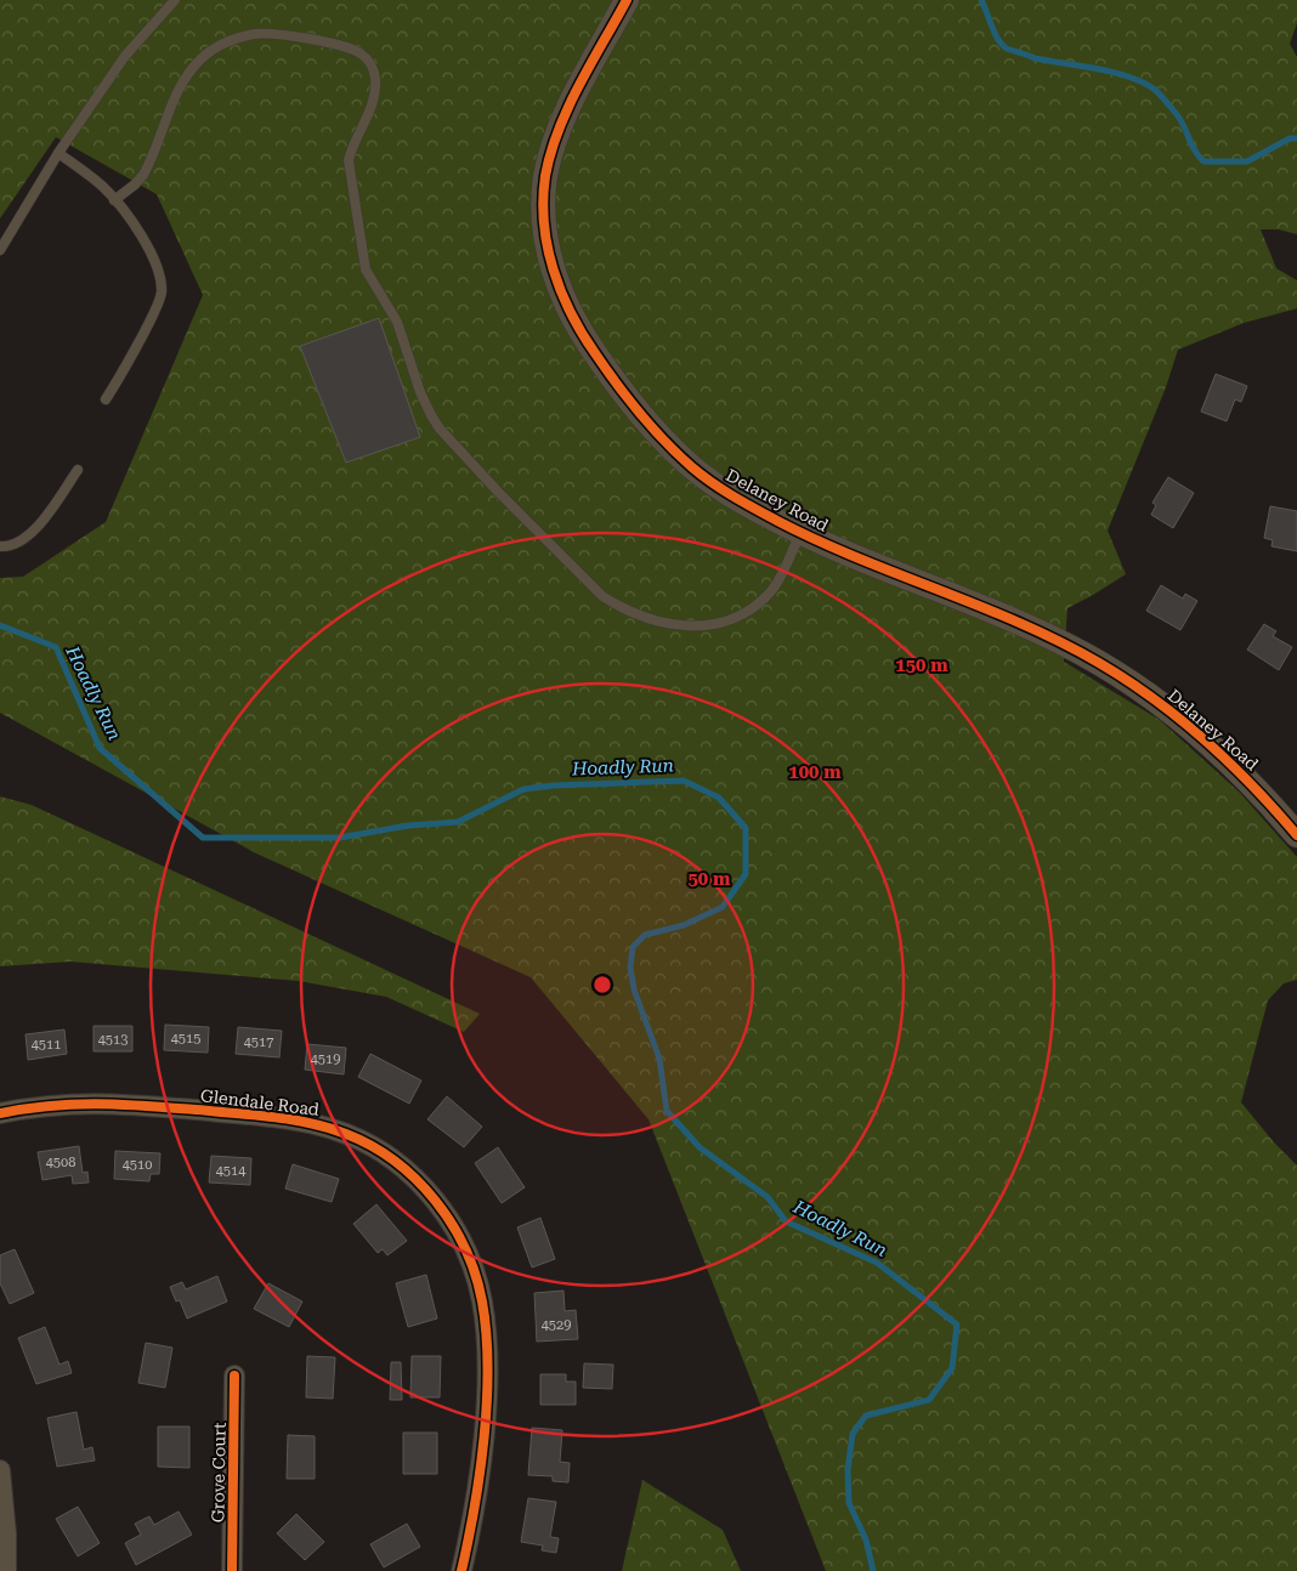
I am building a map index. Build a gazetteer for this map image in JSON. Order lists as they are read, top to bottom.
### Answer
{
  "streets": {
    "street": ["Delaney Road", "Glendale Road", "Grove Court"]
  },
  "water": ["Hoadly Run"],
  "house_numbers": [
    "4515",
    "4513",
    "4517",
    "4511",
    "4519",
    "4508",
    "4510",
    "4514",
    "4529"
  ],
  "rings": ["150 m", "100 m", "50 m"]
}
